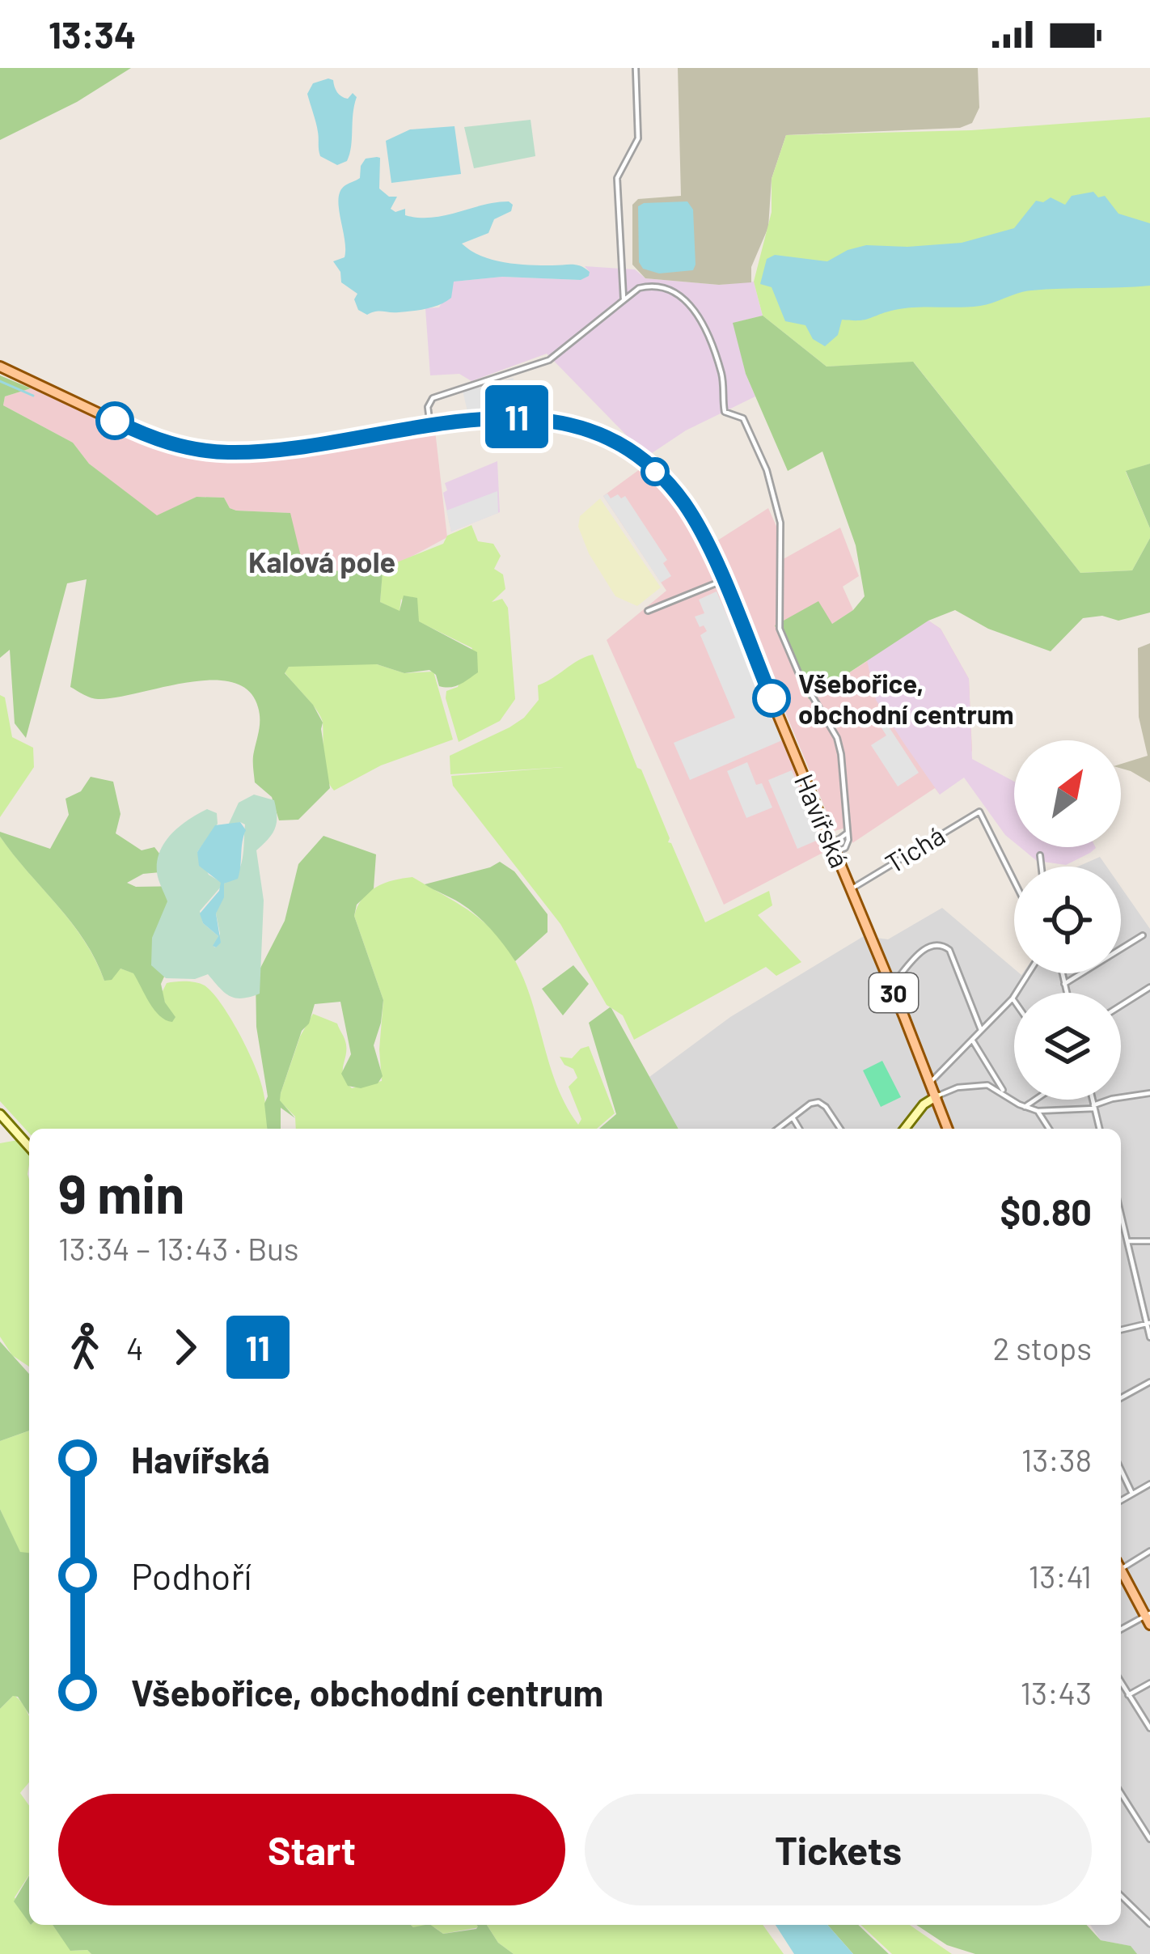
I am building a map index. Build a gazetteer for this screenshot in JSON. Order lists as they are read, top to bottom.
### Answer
{
  "streets": {
    "main road": ["Havířská", "30"],
    "street": ["Tichá"]
  },
  "crossings": [
    ["Havířská", "Tichá"],
    ["Havířská", "30"]
  ],
  "districts": ["Kalová pole"],
  "places": ["Všebořice, obchodní centrum"],
  "lines": ["bus line 11"],
  "north": "top right",
  "page": {
    "status": "13:34",
    "on_map": "11",
    "heading": ["9 min", "13:34 – 13:43 · Bus", "$0.80"],
    "legs": ["4", "11", "2 stops"],
    "list": [
      {
        "name": "Havířská",
        "value": "13:38"
      },
      {
        "name": "Podhoří",
        "value": "13:41"
      },
      {
        "name": "Všebořice, obchodní centrum",
        "value": "13:43"
      }
    ],
    "buttons": ["Start", "Tickets"]
  }
}
